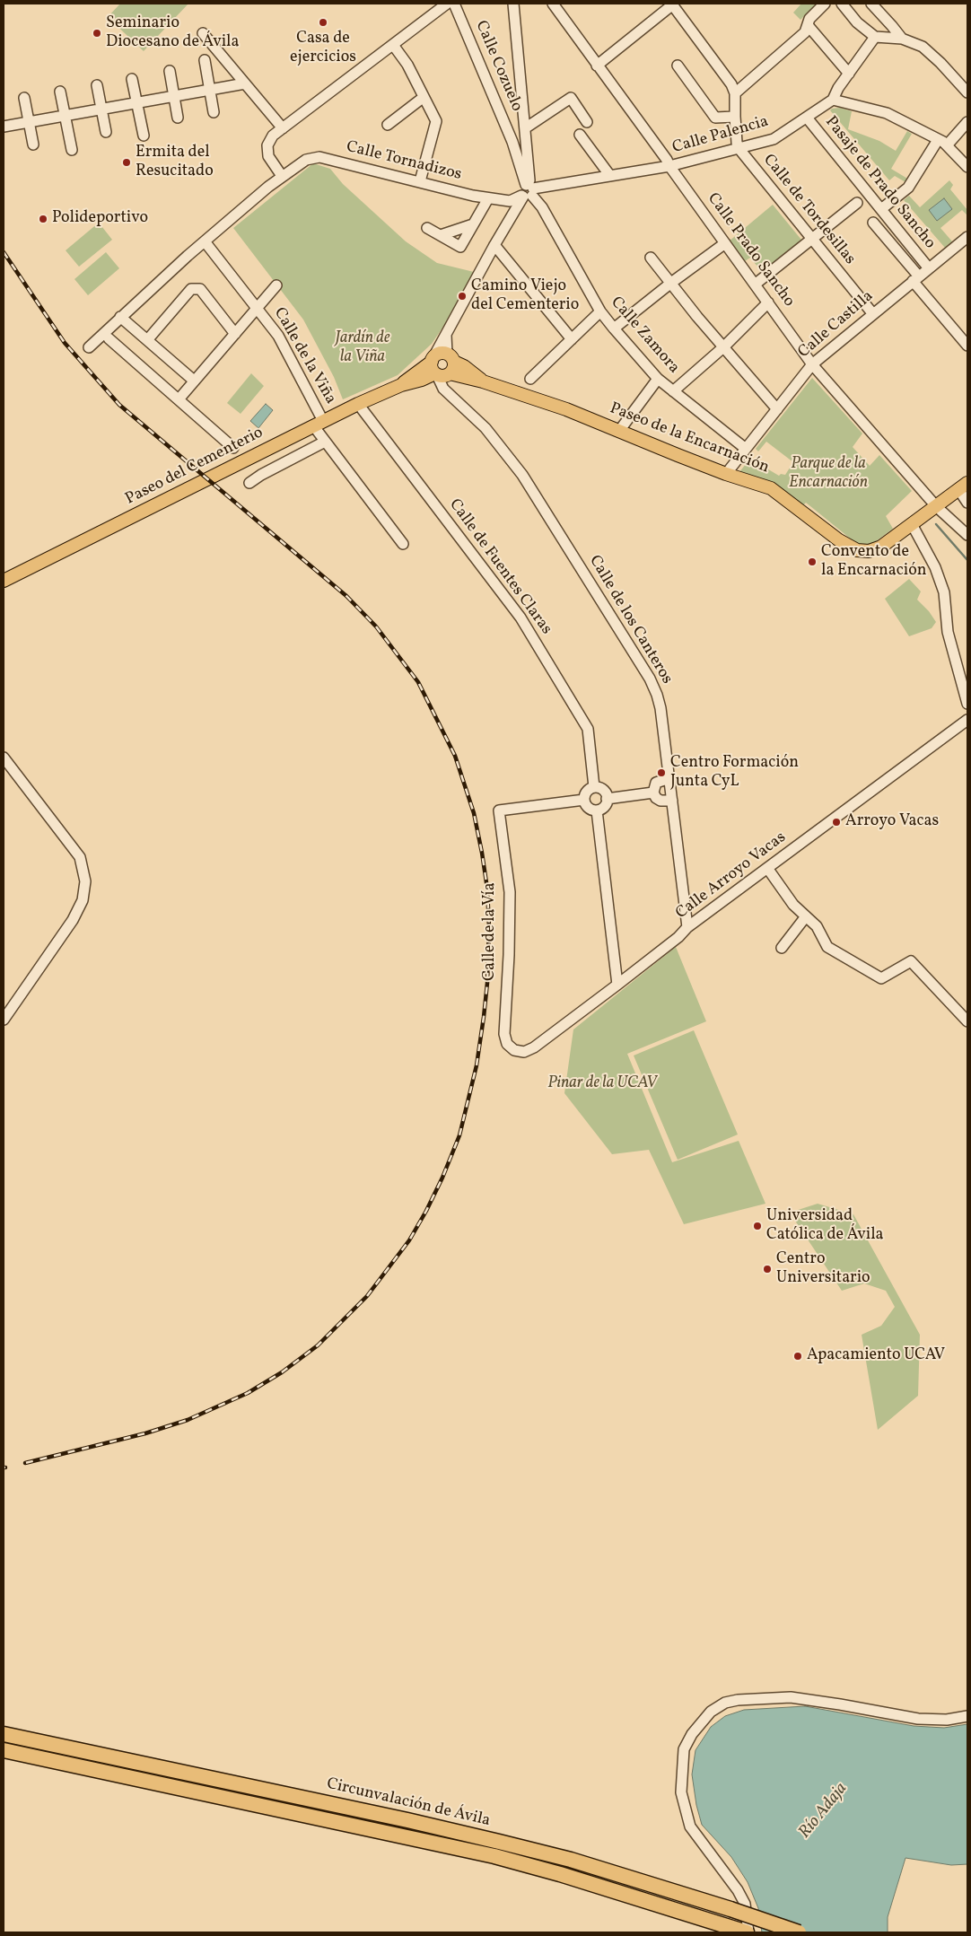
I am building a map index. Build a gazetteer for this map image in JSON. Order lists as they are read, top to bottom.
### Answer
{
  "streets": {
    "highway": ["Circunvalación de Ávila"],
    "main road": ["Paseo de la Encarnación", "Paseo del Cementerio"],
    "street": [
      "Calle Cozuelo",
      "Calle Palencia",
      "Calle Tornadizos",
      "Pasaje de Prado Sancho",
      "Calle de Tordesillas",
      "Calle Prado Sancho",
      "Calle Castilla",
      "Calle Zamora",
      "Calle de la Viña",
      "Calle de Fuentes Claras",
      "Calle de los Canteros",
      "Calle Arroyo Vacas",
      "Calle de la Vía"
    ]
  },
  "crossings": [
    ["Calle Cozuelo", "Calle Palencia"],
    ["Calle Cozuelo", "Calle Tornadizos"],
    ["Calle Cozuelo", "Calle Zamora"],
    ["Calle Cozuelo", "Paseo del Cementerio"],
    ["Calle Palencia", "Calle Tornadizos"],
    ["Calle Palencia", "Pasaje de Prado Sancho"],
    ["Calle Palencia", "Calle de Tordesillas"],
    ["Calle Palencia", "Calle Prado Sancho"],
    ["Calle Palencia", "Calle Zamora"],
    ["Calle Palencia", "Paseo del Cementerio"],
    ["Calle Tornadizos", "Calle Zamora"],
    ["Calle Tornadizos", "Calle de la Viña"],
    ["Calle Tornadizos", "Paseo del Cementerio"],
    ["Pasaje de Prado Sancho", "Calle Castilla"],
    ["Calle de Tordesillas", "Calle Castilla"],
    ["Calle Prado Sancho", "Calle Castilla"],
    ["Calle Prado Sancho", "Paseo de la Encarnación"],
    ["Calle Castilla", "Calle Zamora"],
    ["Calle Castilla", "Paseo de la Encarnación"],
    ["Calle Zamora", "Paseo del Cementerio"],
    ["Calle de la Viña", "Paseo del Cementerio"],
    ["Paseo de la Encarnación", "Paseo del Cementerio"],
    ["Paseo de la Encarnación", "Calle de los Canteros"],
    ["Paseo del Cementerio", "Calle de Fuentes Claras"],
    ["Paseo del Cementerio", "Calle de los Canteros"],
    ["Calle de Fuentes Claras", "Calle de la Vía"],
    ["Calle de los Canteros", "Calle Arroyo Vacas"],
    ["Calle Arroyo Vacas", "Calle de la Vía"]
  ],
  "water": ["Río Adaja"],
  "parks": ["Jardín de la Viña", "Parque de la Encarnación", "Pinar de la UCAV"],
  "places": [
    "Casa de ejercicios",
    "Seminario Diocesano de Ávila",
    "Ermita del Resucitado",
    "Polideportivo",
    "Camino Viejo del Cementerio",
    "Convento de la Encarnación",
    "Centro Formación Junta CyL",
    "Arroyo Vacas",
    "Universidad Católica de Ávila",
    "Centro Universitario",
    "Apacamiento UCAV"
  ]
}
